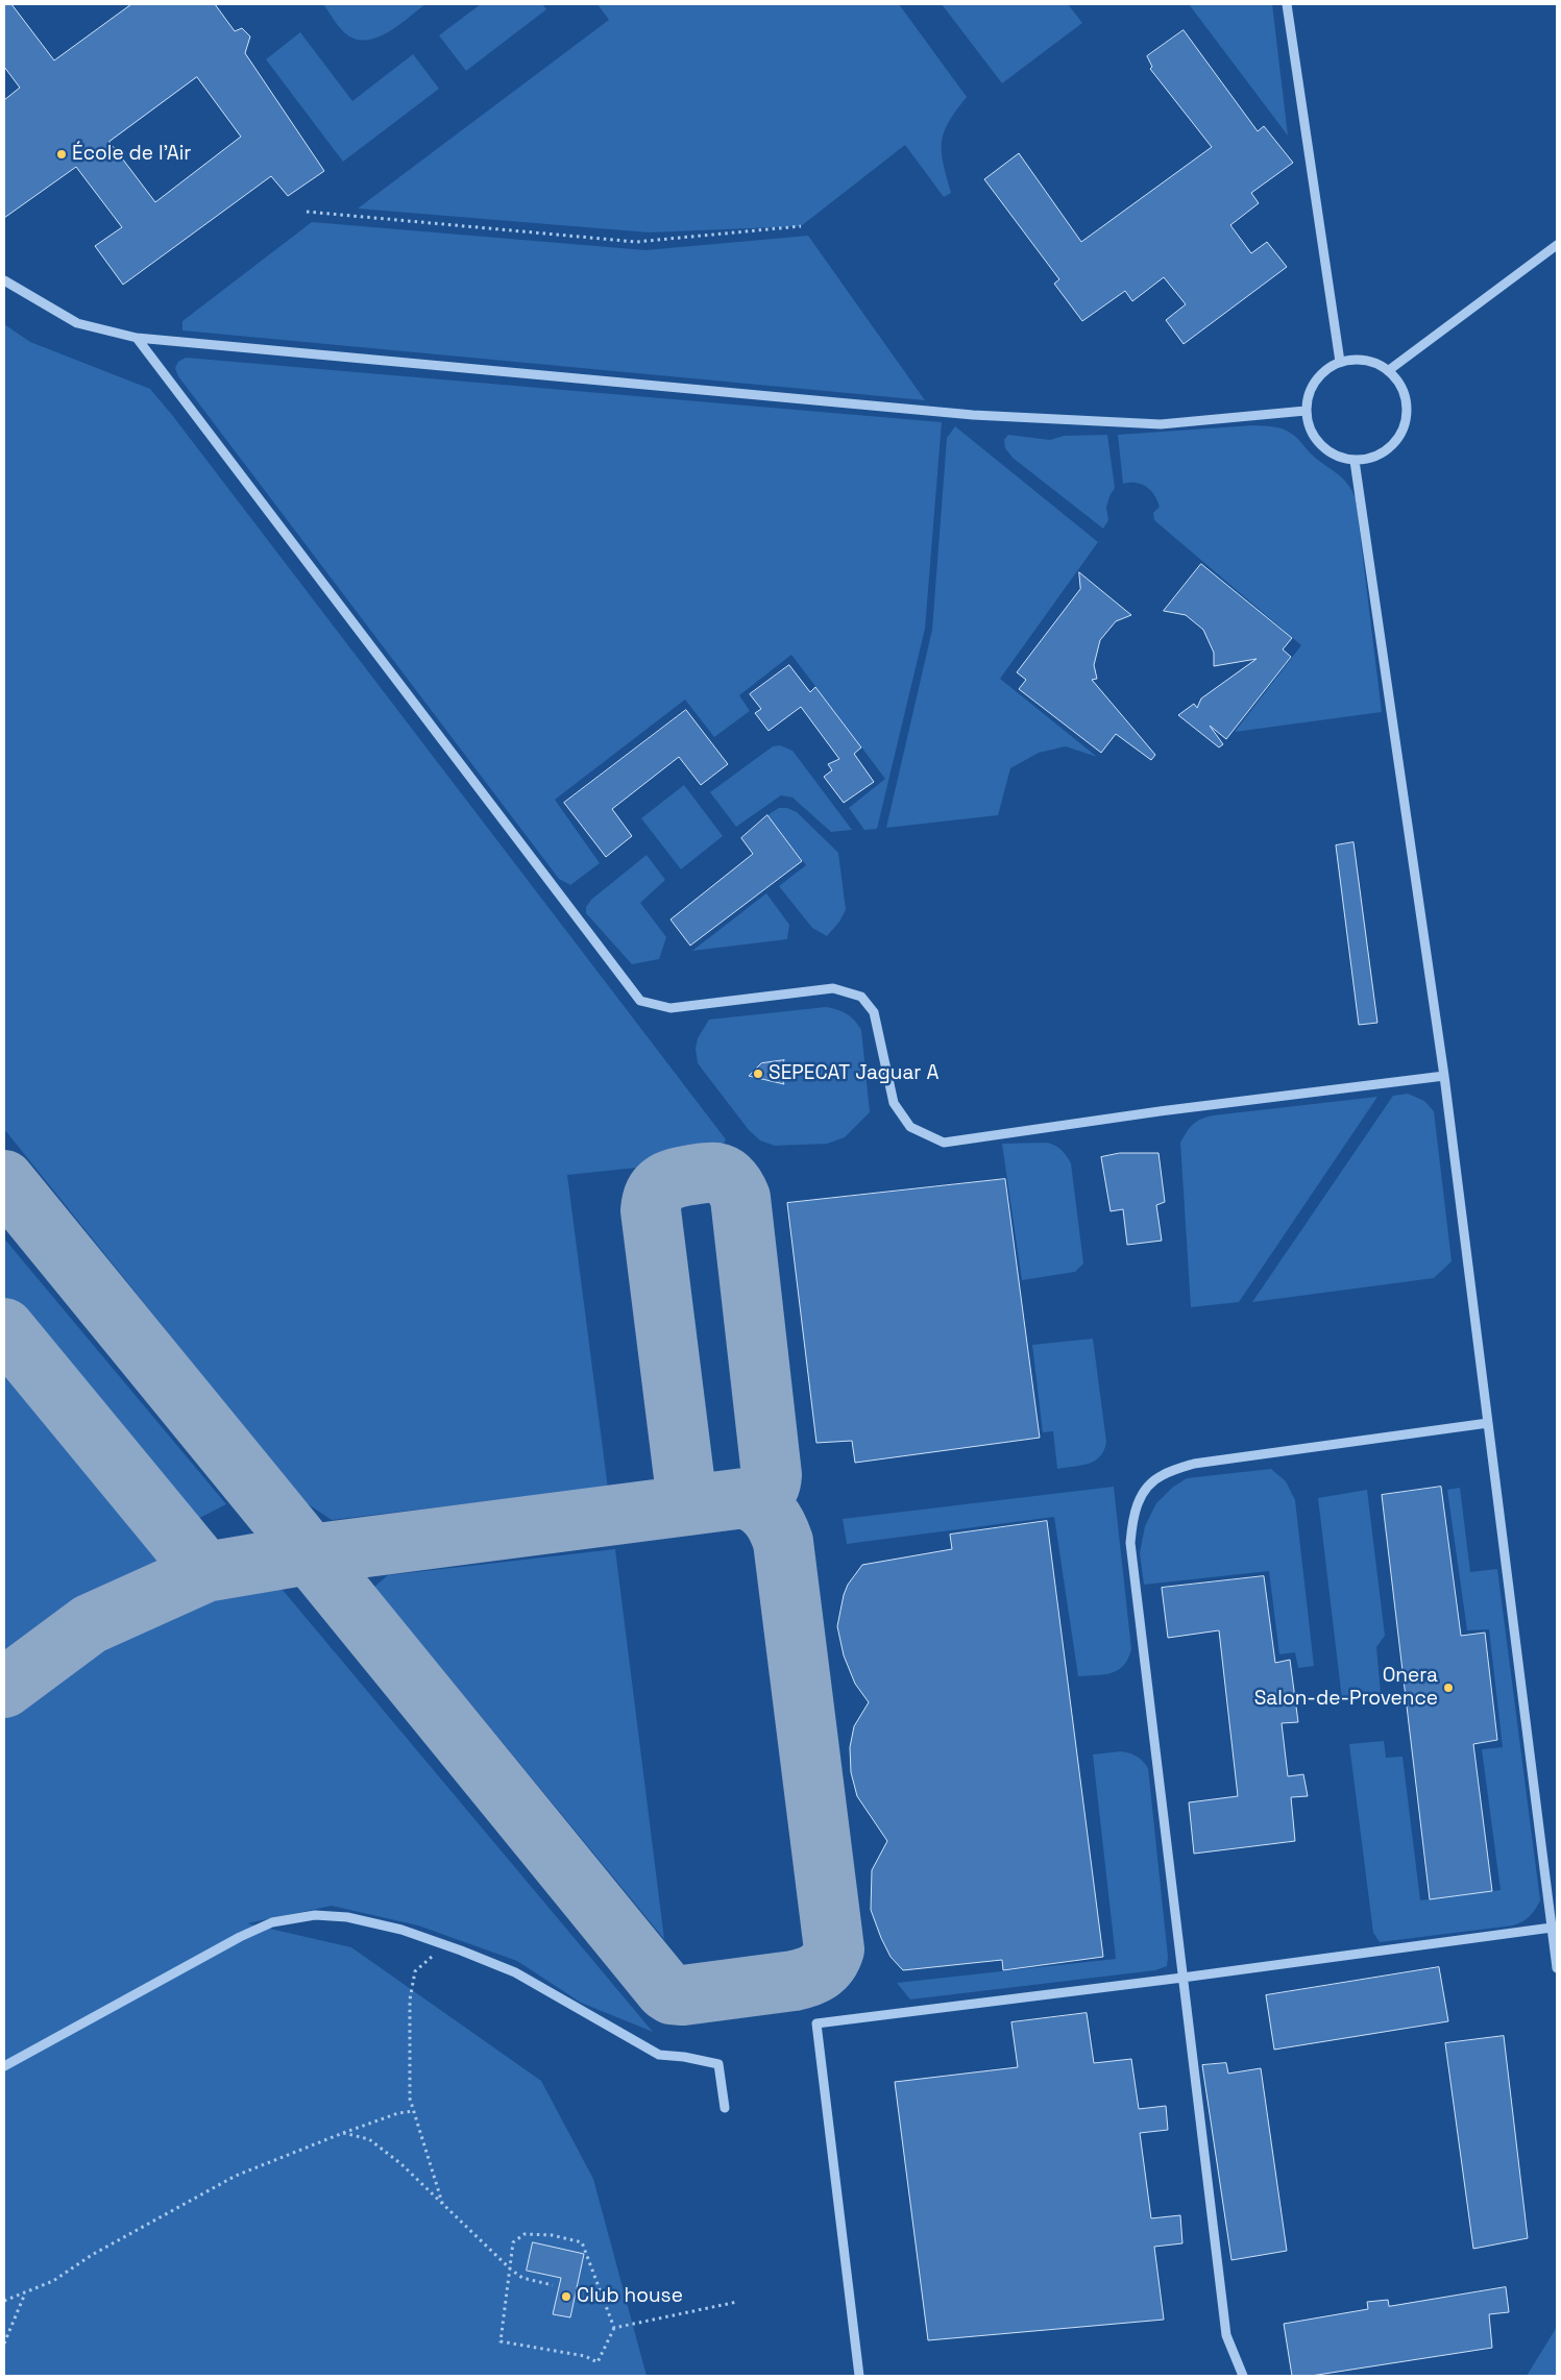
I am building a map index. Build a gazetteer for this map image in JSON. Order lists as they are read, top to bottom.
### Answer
{
  "places": [
    "École de l'Air",
    "SEPECAT Jaguar A",
    "Onera Salon-de-Provence",
    "Club house"
  ]
}
